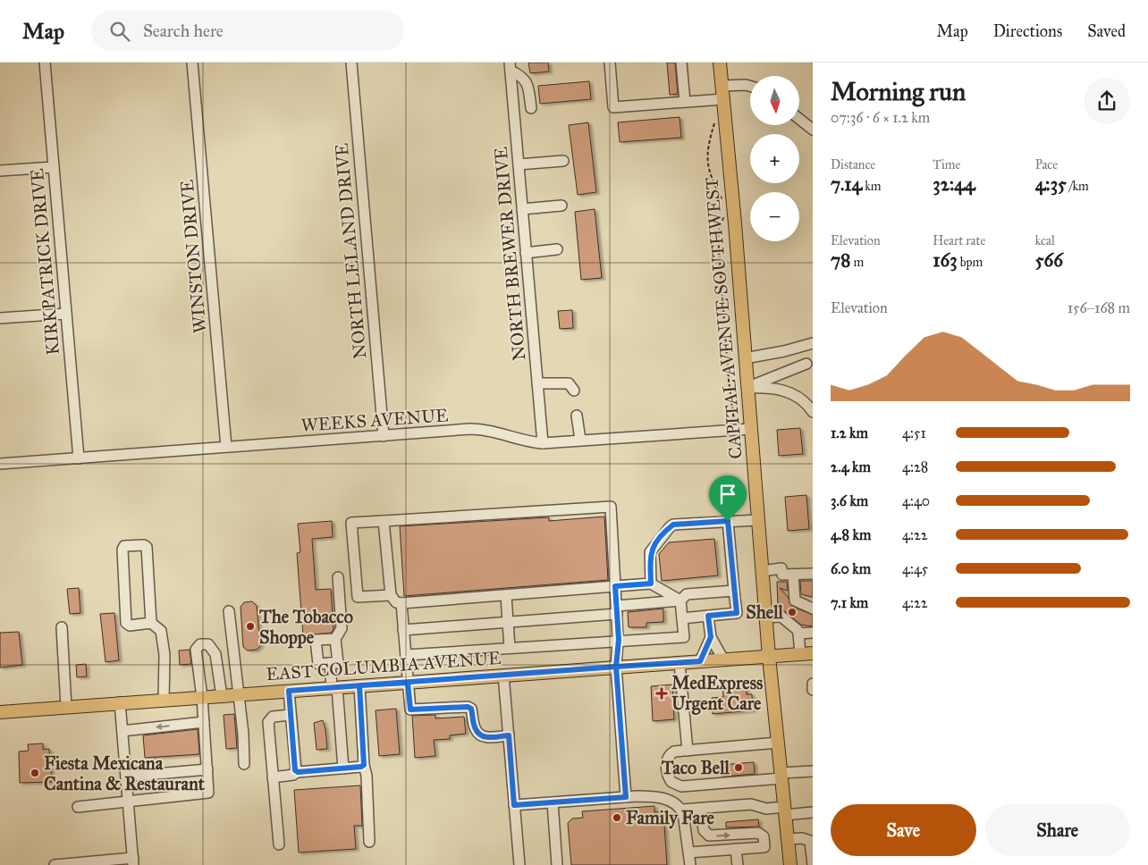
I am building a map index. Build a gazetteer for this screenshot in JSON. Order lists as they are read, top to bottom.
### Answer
{
  "streets": {
    "main road": ["CAPITAL AVENUE SOUTHWEST", "EAST COLUMBIA AVENUE"],
    "street": [
      "NORTH LELAND DRIVE",
      "NORTH BREWER DRIVE",
      "WINSTON DRIVE",
      "KIRKPATRICK DRIVE",
      "WEEKS AVENUE"
    ]
  },
  "crossings": [
    ["NORTH LELAND DRIVE", "WEEKS AVENUE"],
    ["NORTH BREWER DRIVE", "WEEKS AVENUE"],
    ["WINSTON DRIVE", "WEEKS AVENUE"],
    ["KIRKPATRICK DRIVE", "WEEKS AVENUE"],
    ["CAPITAL AVENUE SOUTHWEST", "WEEKS AVENUE"],
    ["CAPITAL AVENUE SOUTHWEST", "EAST COLUMBIA AVENUE"]
  ],
  "places": {
    "other": [
      "Shell",
      "The Tobacco Shoppe",
      "Taco Bell",
      "Fiesta Mexicana Cantina & Restaurant",
      "Family Fare"
    ],
    "health": ["MedExpress Urgent Care"]
  },
  "north": "bottom",
  "page": {
    "header": "Map",
    "search": "Search here",
    "nav": ["Map", "Directions", "Saved"],
    "heading": ["Morning run", "07:36 · 6 × 1.2 km"],
    "map_buttons": ["+", "−"],
    "stats": [
      ["Distance", "7.14 km"],
      ["Time", "32:44"],
      ["Pace", "4:35 /km"],
      ["Elevation", "78 m"],
      ["Heart rate", "163 bpm"],
      ["kcal", "566"]
    ],
    "chart": ["Elevation", "156–168 m"],
    "list": [
      {
        "name": "1.2 km",
        "note": "4:51"
      },
      {
        "name": "2.4 km",
        "note": "4:28"
      },
      {
        "name": "3.6 km",
        "note": "4:40"
      },
      {
        "name": "4.8 km",
        "note": "4:22"
      },
      {
        "name": "6.0 km",
        "note": "4:45"
      },
      {
        "name": "7.1 km",
        "note": "4:22"
      }
    ],
    "buttons": ["Save", "Share"]
  }
}
